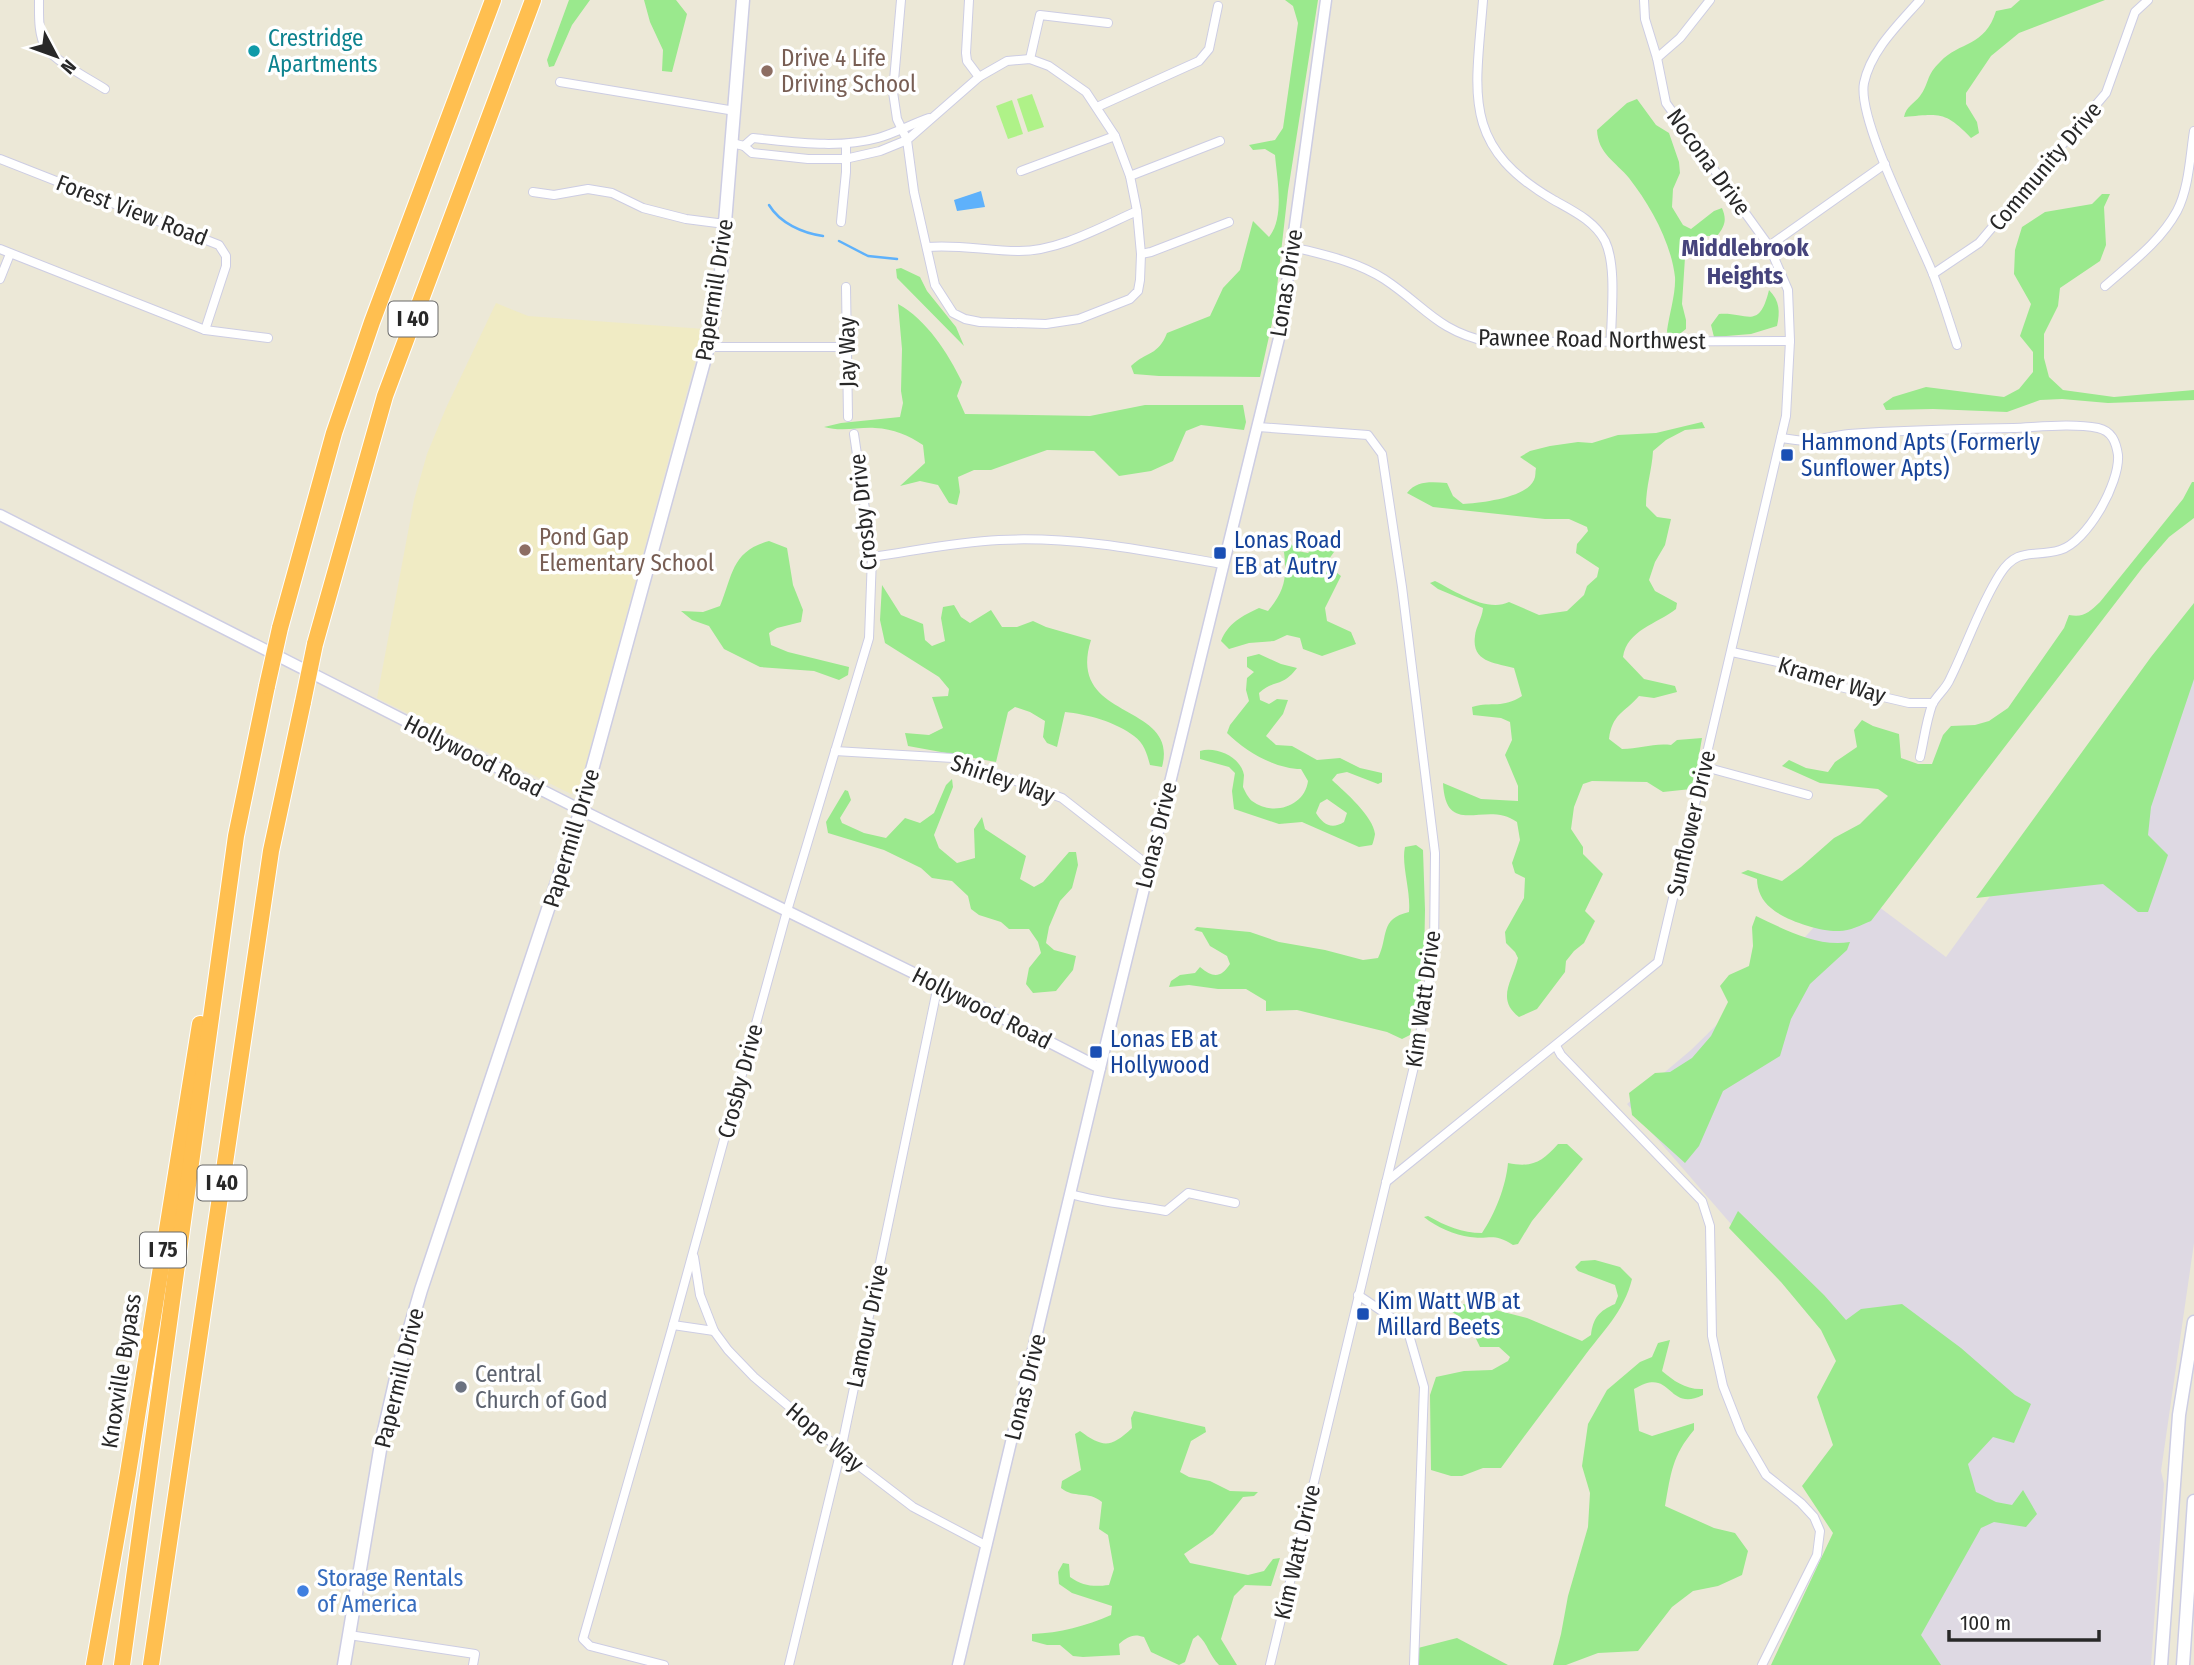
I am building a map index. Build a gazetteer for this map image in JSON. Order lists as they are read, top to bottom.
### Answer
{
  "streets": {
    "highway": ["I 40", "I 75", "Knoxville Bypass"],
    "main road": ["Papermill Drive"],
    "street": [
      "Nocona Drive",
      "Community Drive",
      "Forest View Road",
      "Lonas Drive",
      "Pawnee Road Northwest",
      "Jay Way",
      "Crosby Drive",
      "Kramer Way",
      "Hollywood Road",
      "Shirley Way",
      "Sunflower Drive",
      "Kim Watt Drive",
      "Lamour Drive",
      "Hope Way"
    ]
  },
  "crossings": [
    ["Nocona Drive", "Pawnee Road Northwest"],
    ["Nocona Drive", "Sunflower Drive"],
    ["Lonas Drive", "Pawnee Road Northwest"],
    ["Lonas Drive", "Hollywood Road"],
    ["Lonas Drive", "Shirley Way"],
    ["Lonas Drive", "Kim Watt Drive"],
    ["Lonas Drive", "Hope Way"],
    ["Papermill Drive", "Hollywood Road"],
    ["I 40", "Knoxville Bypass"],
    ["Pawnee Road Northwest", "Sunflower Drive"],
    ["Crosby Drive", "Hollywood Road"],
    ["Crosby Drive", "Shirley Way"],
    ["Crosby Drive", "Hope Way"],
    ["Kramer Way", "Sunflower Drive"],
    ["Hollywood Road", "Lamour Drive"],
    ["Sunflower Drive", "Kim Watt Drive"],
    ["Lamour Drive", "Hope Way"]
  ],
  "districts": ["Middlebrook Heights"],
  "places": {
    "other": [
      "Crestridge Apartments",
      "Drive 4 Life Driving School",
      "Pond Gap Elementary School",
      "Central Church of God",
      "Storage Rentals of America"
    ],
    "transit": [
      "Hammond Apts (Formerly Sunflower Apts)",
      "Lonas Road EB at Autry",
      "Lonas EB at Hollywood",
      "Kim Watt WB at Millard Beets"
    ]
  },
  "scale_bar": "100 m",
  "north": "bottom right"
}
